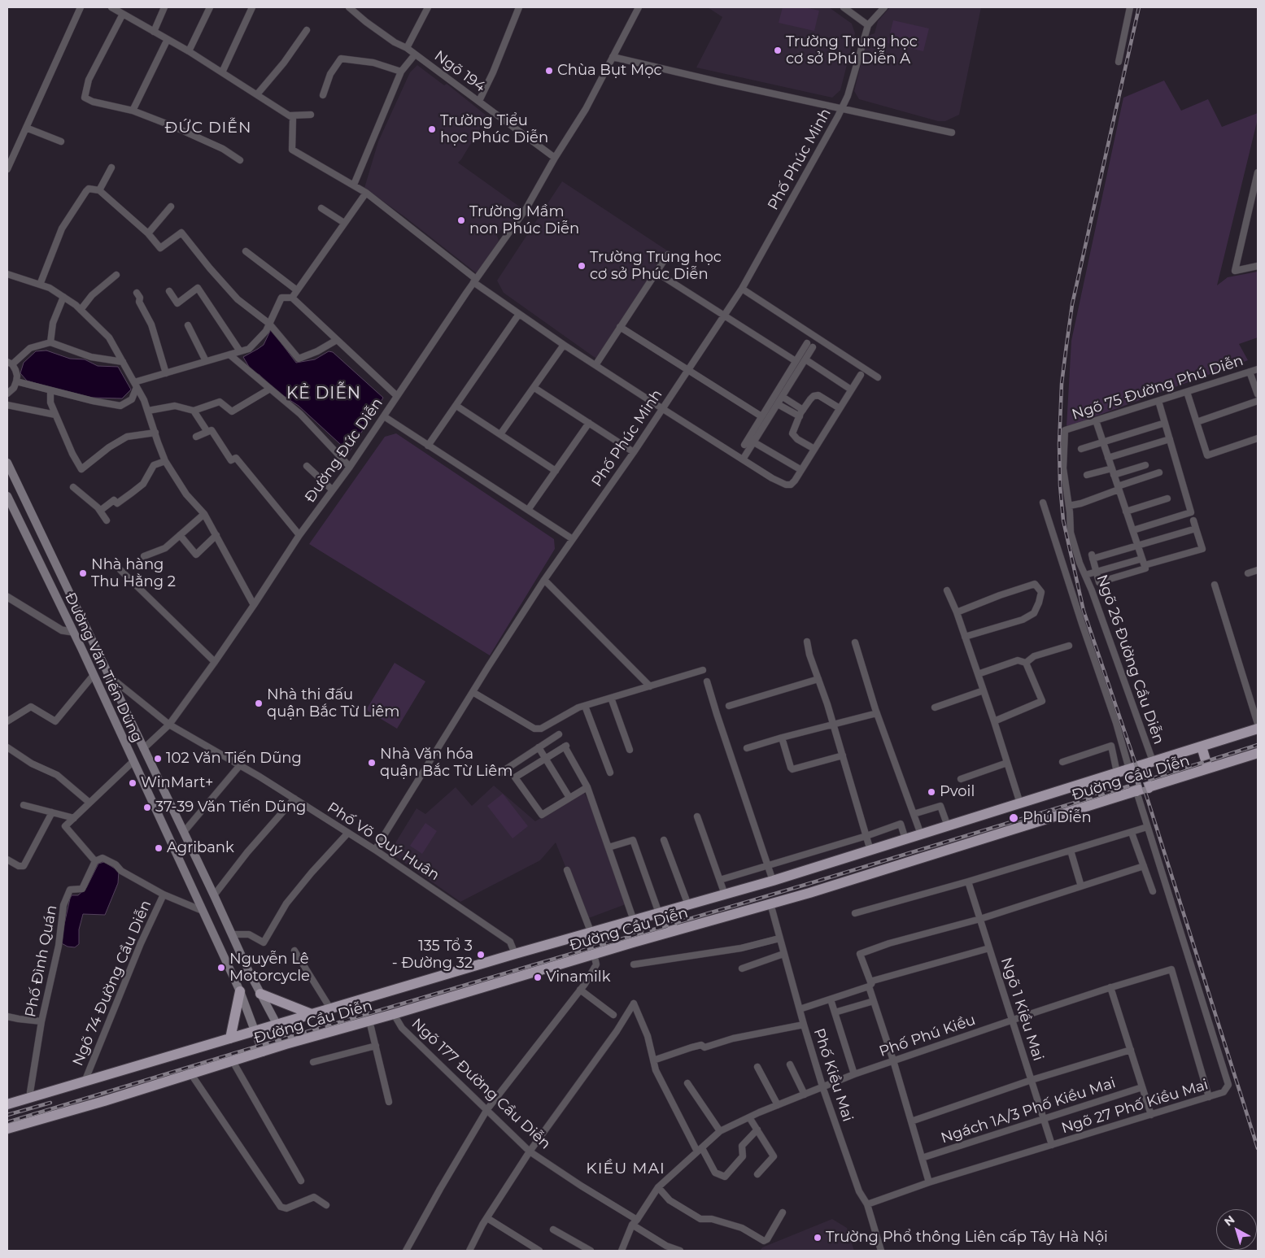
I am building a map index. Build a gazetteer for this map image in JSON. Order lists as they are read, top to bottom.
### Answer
{
  "streets": {
    "highway": ["Đường Cầu Diễn"],
    "main road": ["Đường Văn Tiến Dũng"],
    "street": [
      "Ngõ 194",
      "Phố Phúc Minh",
      "Ngõ 75 Đường Phú Diễn",
      "Đường Đức Diễn",
      "Ngõ 26 Đường Cầu Diễn",
      "Phố Võ Quý Huân",
      "Phố Đình Quán",
      "Ngõ 74 Đường Cầu Diễn",
      "Ngõ 1 Kiều Mai",
      "Phố Phú Kiều",
      "Phố Kiều Mai",
      "Ngõ 177 Đường Cầu Diễn",
      "Ngõ 27 Phố Kiều Mai",
      "Ngách 1A/3 Phố Kiều Mai"
    ]
  },
  "crossings": [
    ["Ngõ 194", "Đường Đức Diễn"],
    ["Phố Phúc Minh", "Phố Võ Quý Huân"],
    ["Đường Đức Diễn", "Đường Văn Tiến Dũng"],
    ["Đường Đức Diễn", "Phố Võ Quý Huân"],
    ["Ngõ 26 Đường Cầu Diễn", "Đường Cầu Diễn"],
    ["Đường Văn Tiến Dũng", "Đường Cầu Diễn"],
    ["Đường Văn Tiến Dũng", "Phố Võ Quý Huân"],
    ["Đường Cầu Diễn", "Phố Võ Quý Huân"],
    ["Đường Cầu Diễn", "Phố Đình Quán"],
    ["Đường Cầu Diễn", "Ngõ 74 Đường Cầu Diễn"],
    ["Đường Cầu Diễn", "Phố Kiều Mai"],
    ["Đường Cầu Diễn", "Ngõ 177 Đường Cầu Diễn"],
    ["Đường Cầu Diễn", "Ngõ 27 Phố Kiều Mai"],
    ["Ngõ 1 Kiều Mai", "Phố Phú Kiều"],
    ["Ngõ 1 Kiều Mai", "Ngõ 27 Phố Kiều Mai"],
    ["Ngõ 1 Kiều Mai", "Ngách 1A/3 Phố Kiều Mai"],
    ["Phố Phú Kiều", "Phố Kiều Mai"],
    ["Phố Phú Kiều", "Ngõ 177 Đường Cầu Diễn"],
    ["Phố Phú Kiều", "Ngõ 27 Phố Kiều Mai"],
    ["Phố Kiều Mai", "Ngõ 27 Phố Kiều Mai"]
  ],
  "districts": ["ĐỨC DIỄN", "KẺ DIỄN", "KIỀU MAI"],
  "places": [
    "Trường Trung học cơ sở Phú Diễn A",
    "Chùa Bụt Mọc",
    "Trường Tiểu học Phúc Diễn",
    "Trường Mầm non Phúc Diễn",
    "Trường Trung học cơ sở Phúc Diễn",
    "Nhà hàng Thu Hằng 2",
    "Nhà thi đấu quận Bắc Từ Liêm",
    "102 Văn Tiến Dũng",
    "Nhà Văn hóa quận Bắc Từ Liêm",
    "WinMart+",
    "Pvoil",
    "37-39 Văn Tiến Dũng",
    "Phú Diễn",
    "Agribank",
    "135 Tổ 3 - Đường 32",
    "Nguyễn Lê Motorcycle",
    "Vinamilk",
    "Trường Phổ thông Liên cấp Tây Hà Nội"
  ],
  "north": "top left"
}
